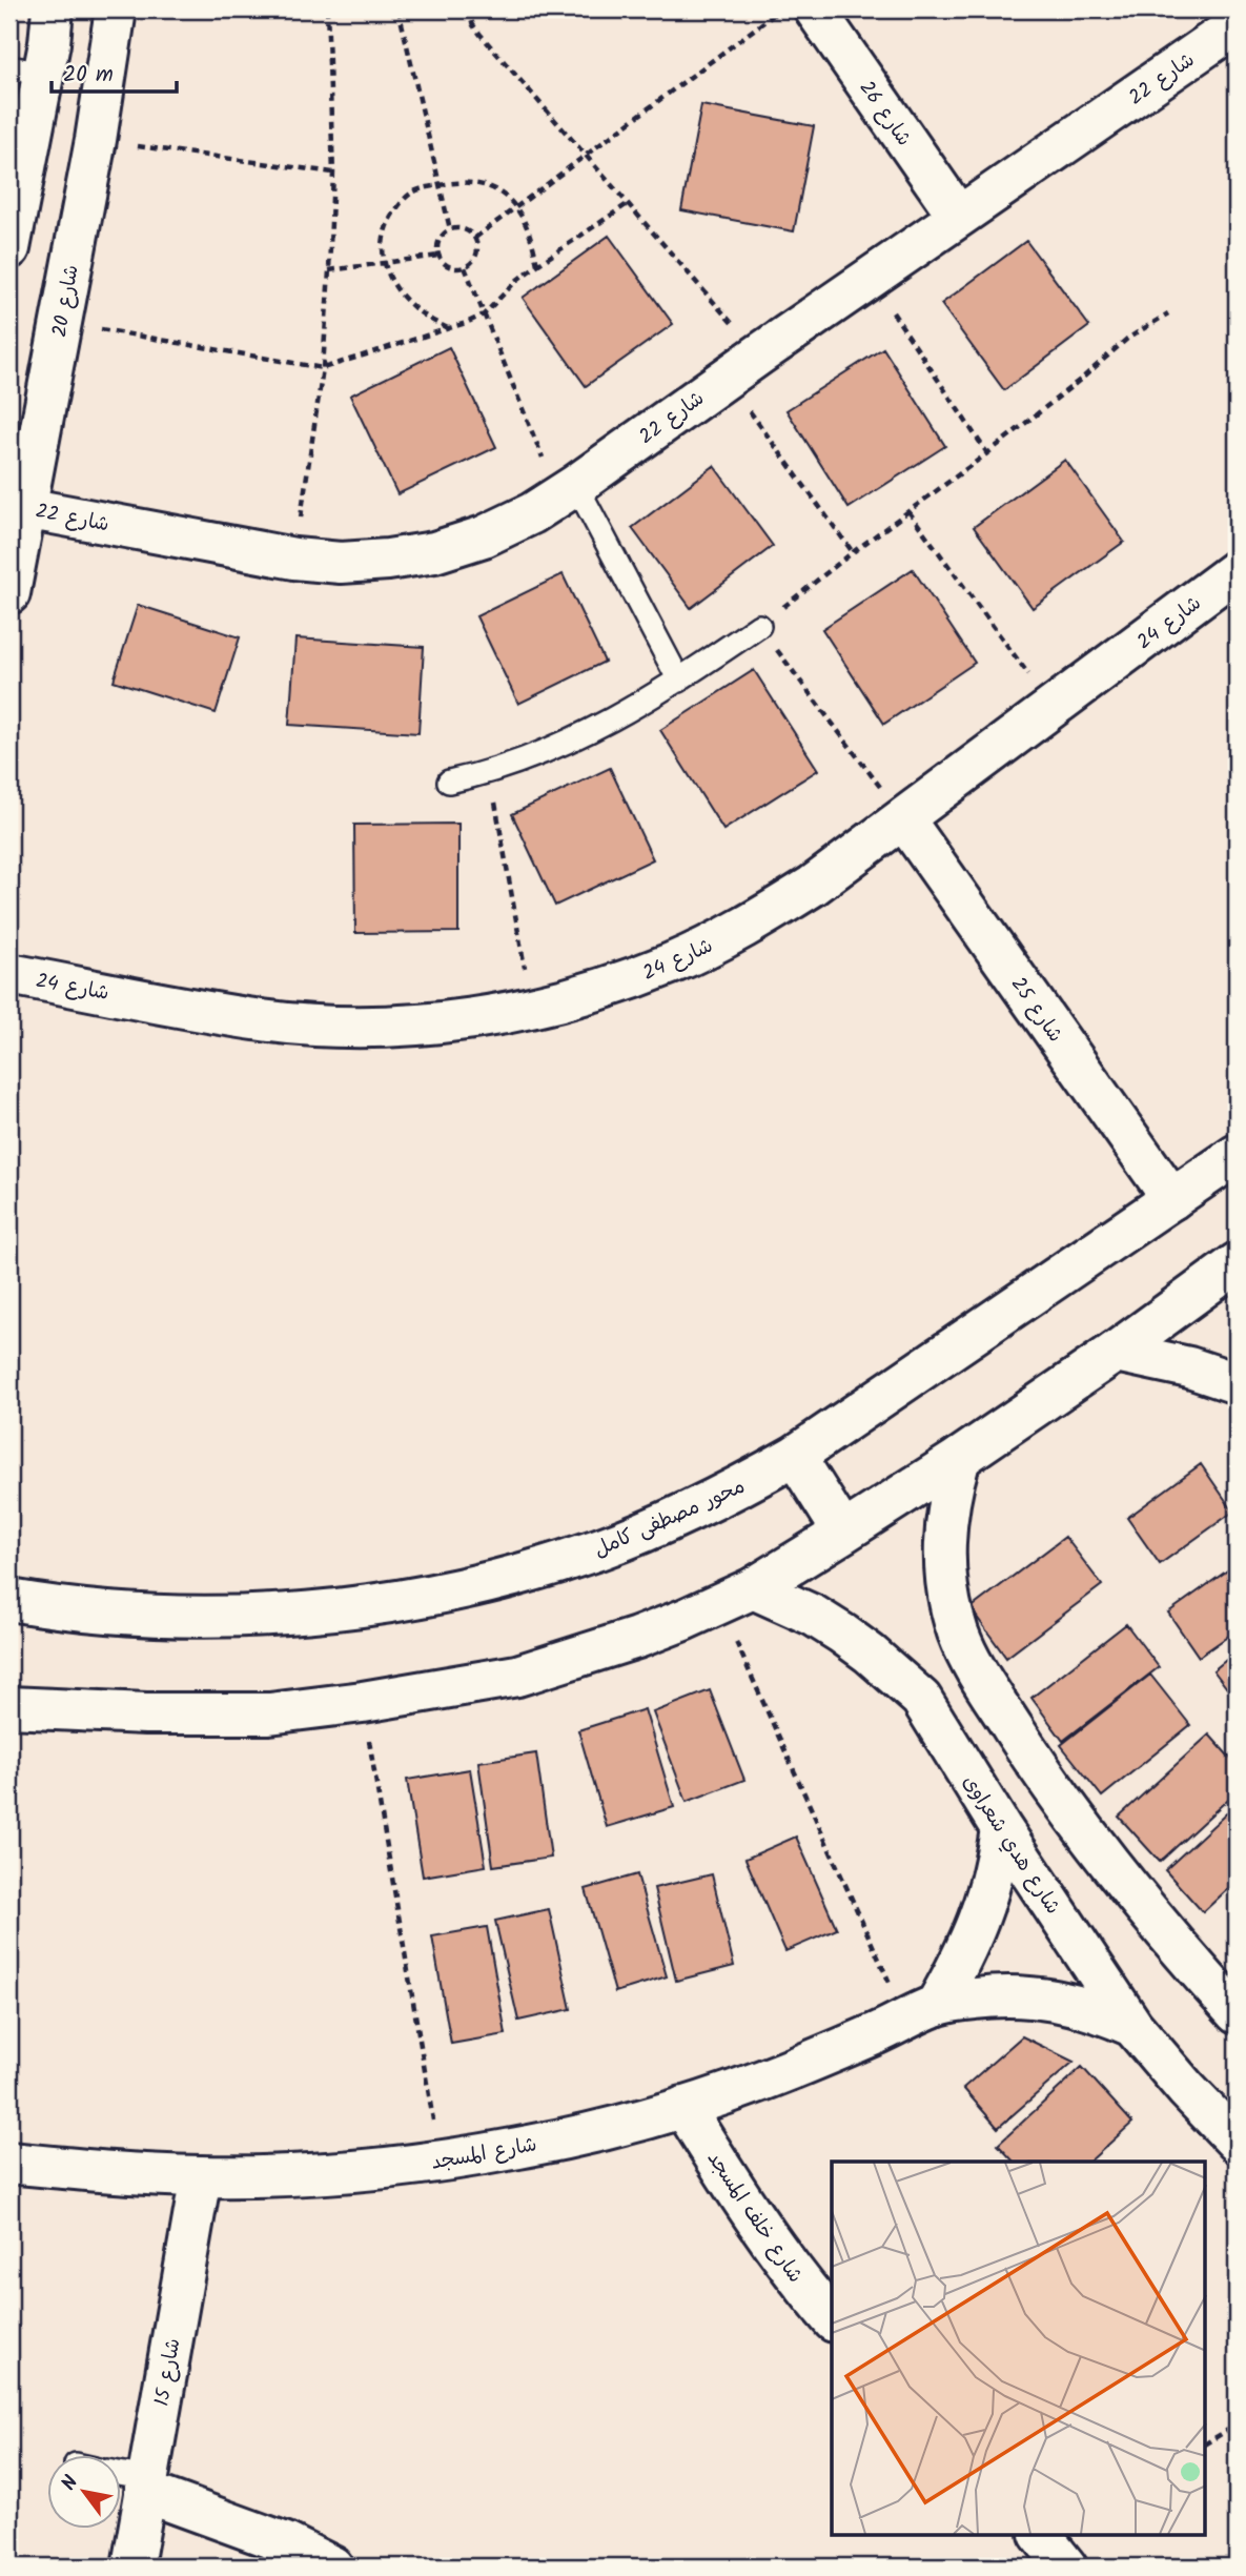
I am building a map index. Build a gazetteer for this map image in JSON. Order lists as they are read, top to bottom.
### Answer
{
  "streets": {
    "street": [
      "شارع 22",
      "شارع 26",
      "شارع 20",
      "شارع 24",
      "شارع 25",
      "محور مصطفى كامل",
      "شارع هدي شعراوى",
      "شارع المسجد",
      "شارع خلف المسجد",
      "شارع 15"
    ]
  },
  "crossings": [
    ["شارع 22", "شارع 26"],
    ["شارع 22", "شارع 20"],
    ["شارع 24", "شارع 25"],
    ["شارع 25", "محور مصطفى كامل"],
    ["شارع هدي شعراوى", "شارع المسجد"],
    ["شارع المسجد", "شارع خلف المسجد"],
    ["شارع المسجد", "شارع 15"]
  ],
  "scale_bar": "20 m",
  "north": "top left"
}
